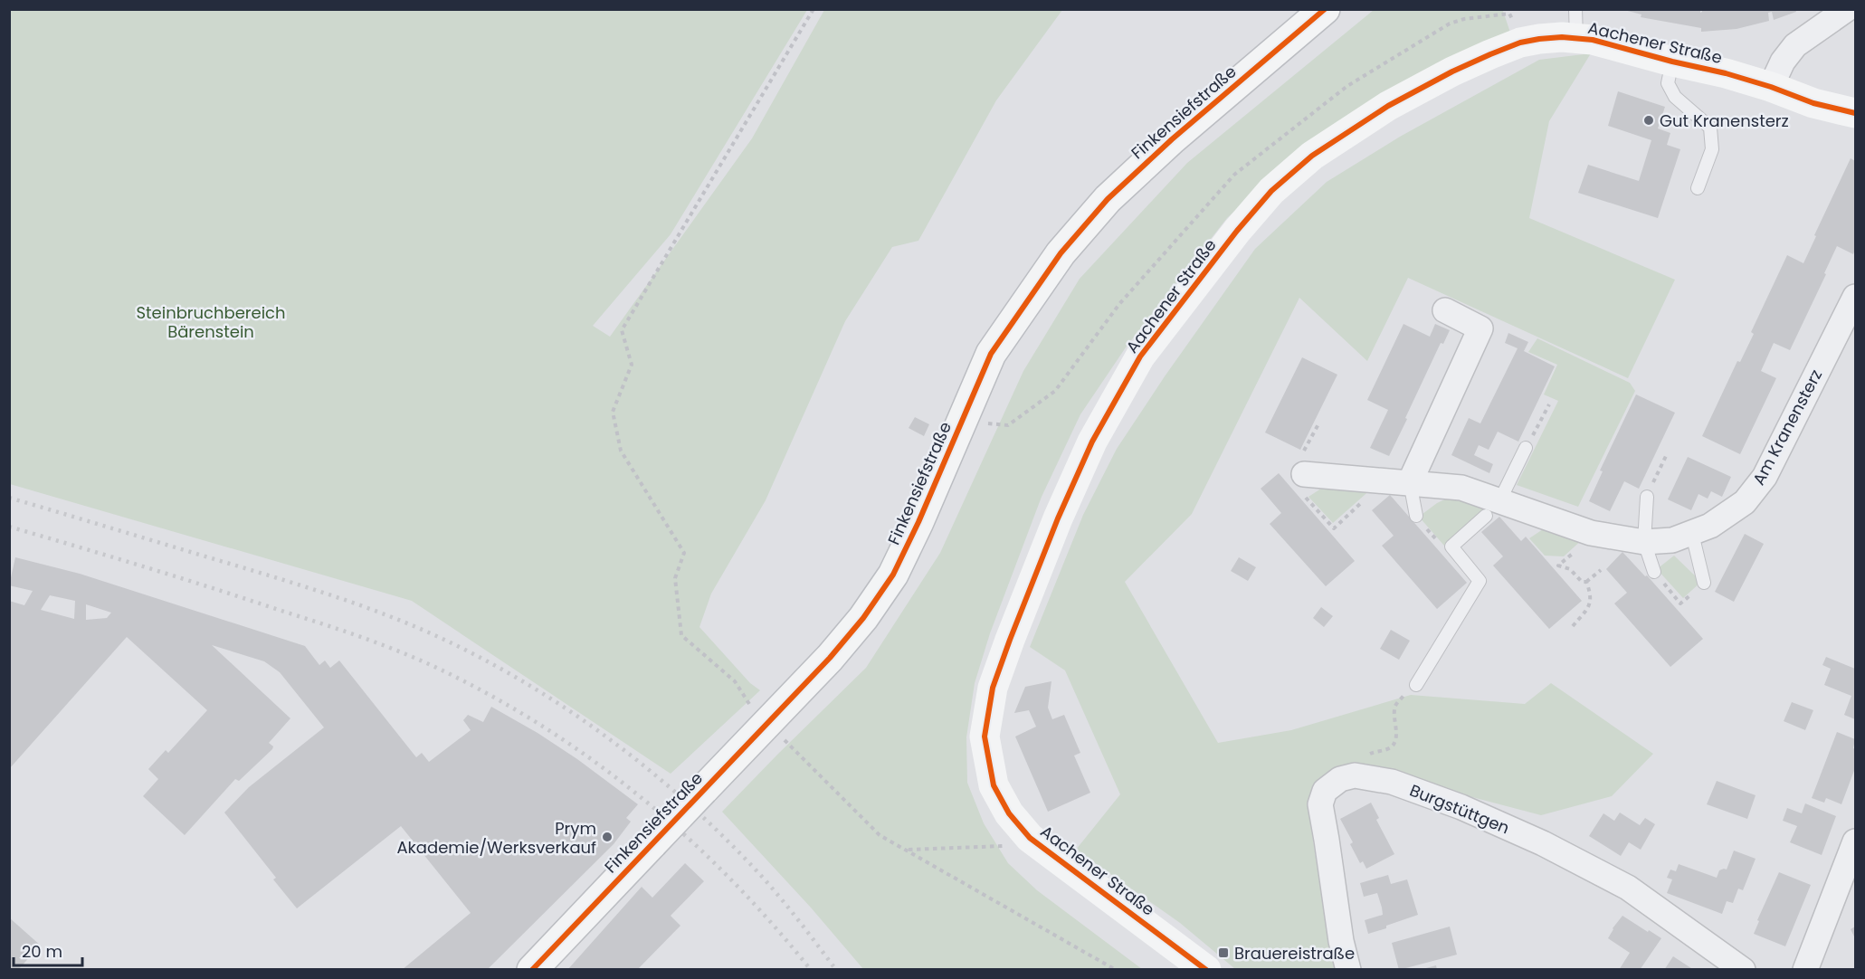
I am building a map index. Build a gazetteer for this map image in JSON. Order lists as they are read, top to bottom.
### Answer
{
  "streets": {
    "street": [
      "Aachener Straße",
      "Finkensiefstraße",
      "Am Kranensterz",
      "Burgstüttgen"
    ]
  },
  "parks": ["Steinbruchbereich Bärenstein"],
  "places": {
    "other": ["Gut Kranensterz", "Prym Akademie/Werksverkauf"],
    "transit": ["Brauereistraße"]
  },
  "scale_bar": "20 m"
}
